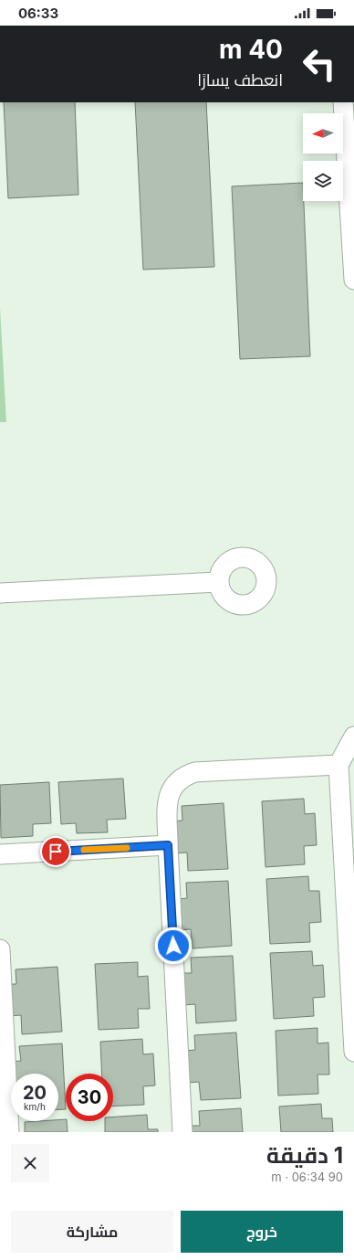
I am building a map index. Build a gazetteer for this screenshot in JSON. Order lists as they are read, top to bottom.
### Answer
{
  "north": "left",
  "page": {
    "status": "06:33",
    "turn": ["40 m", "انعطف يسارًا"],
    "speed": "20 km/h",
    "limit": "30",
    "heading": ["1 دقيقة", "90 m · 06:34"],
    "buttons": ["خروج", "مشاركة"]
  }
}
